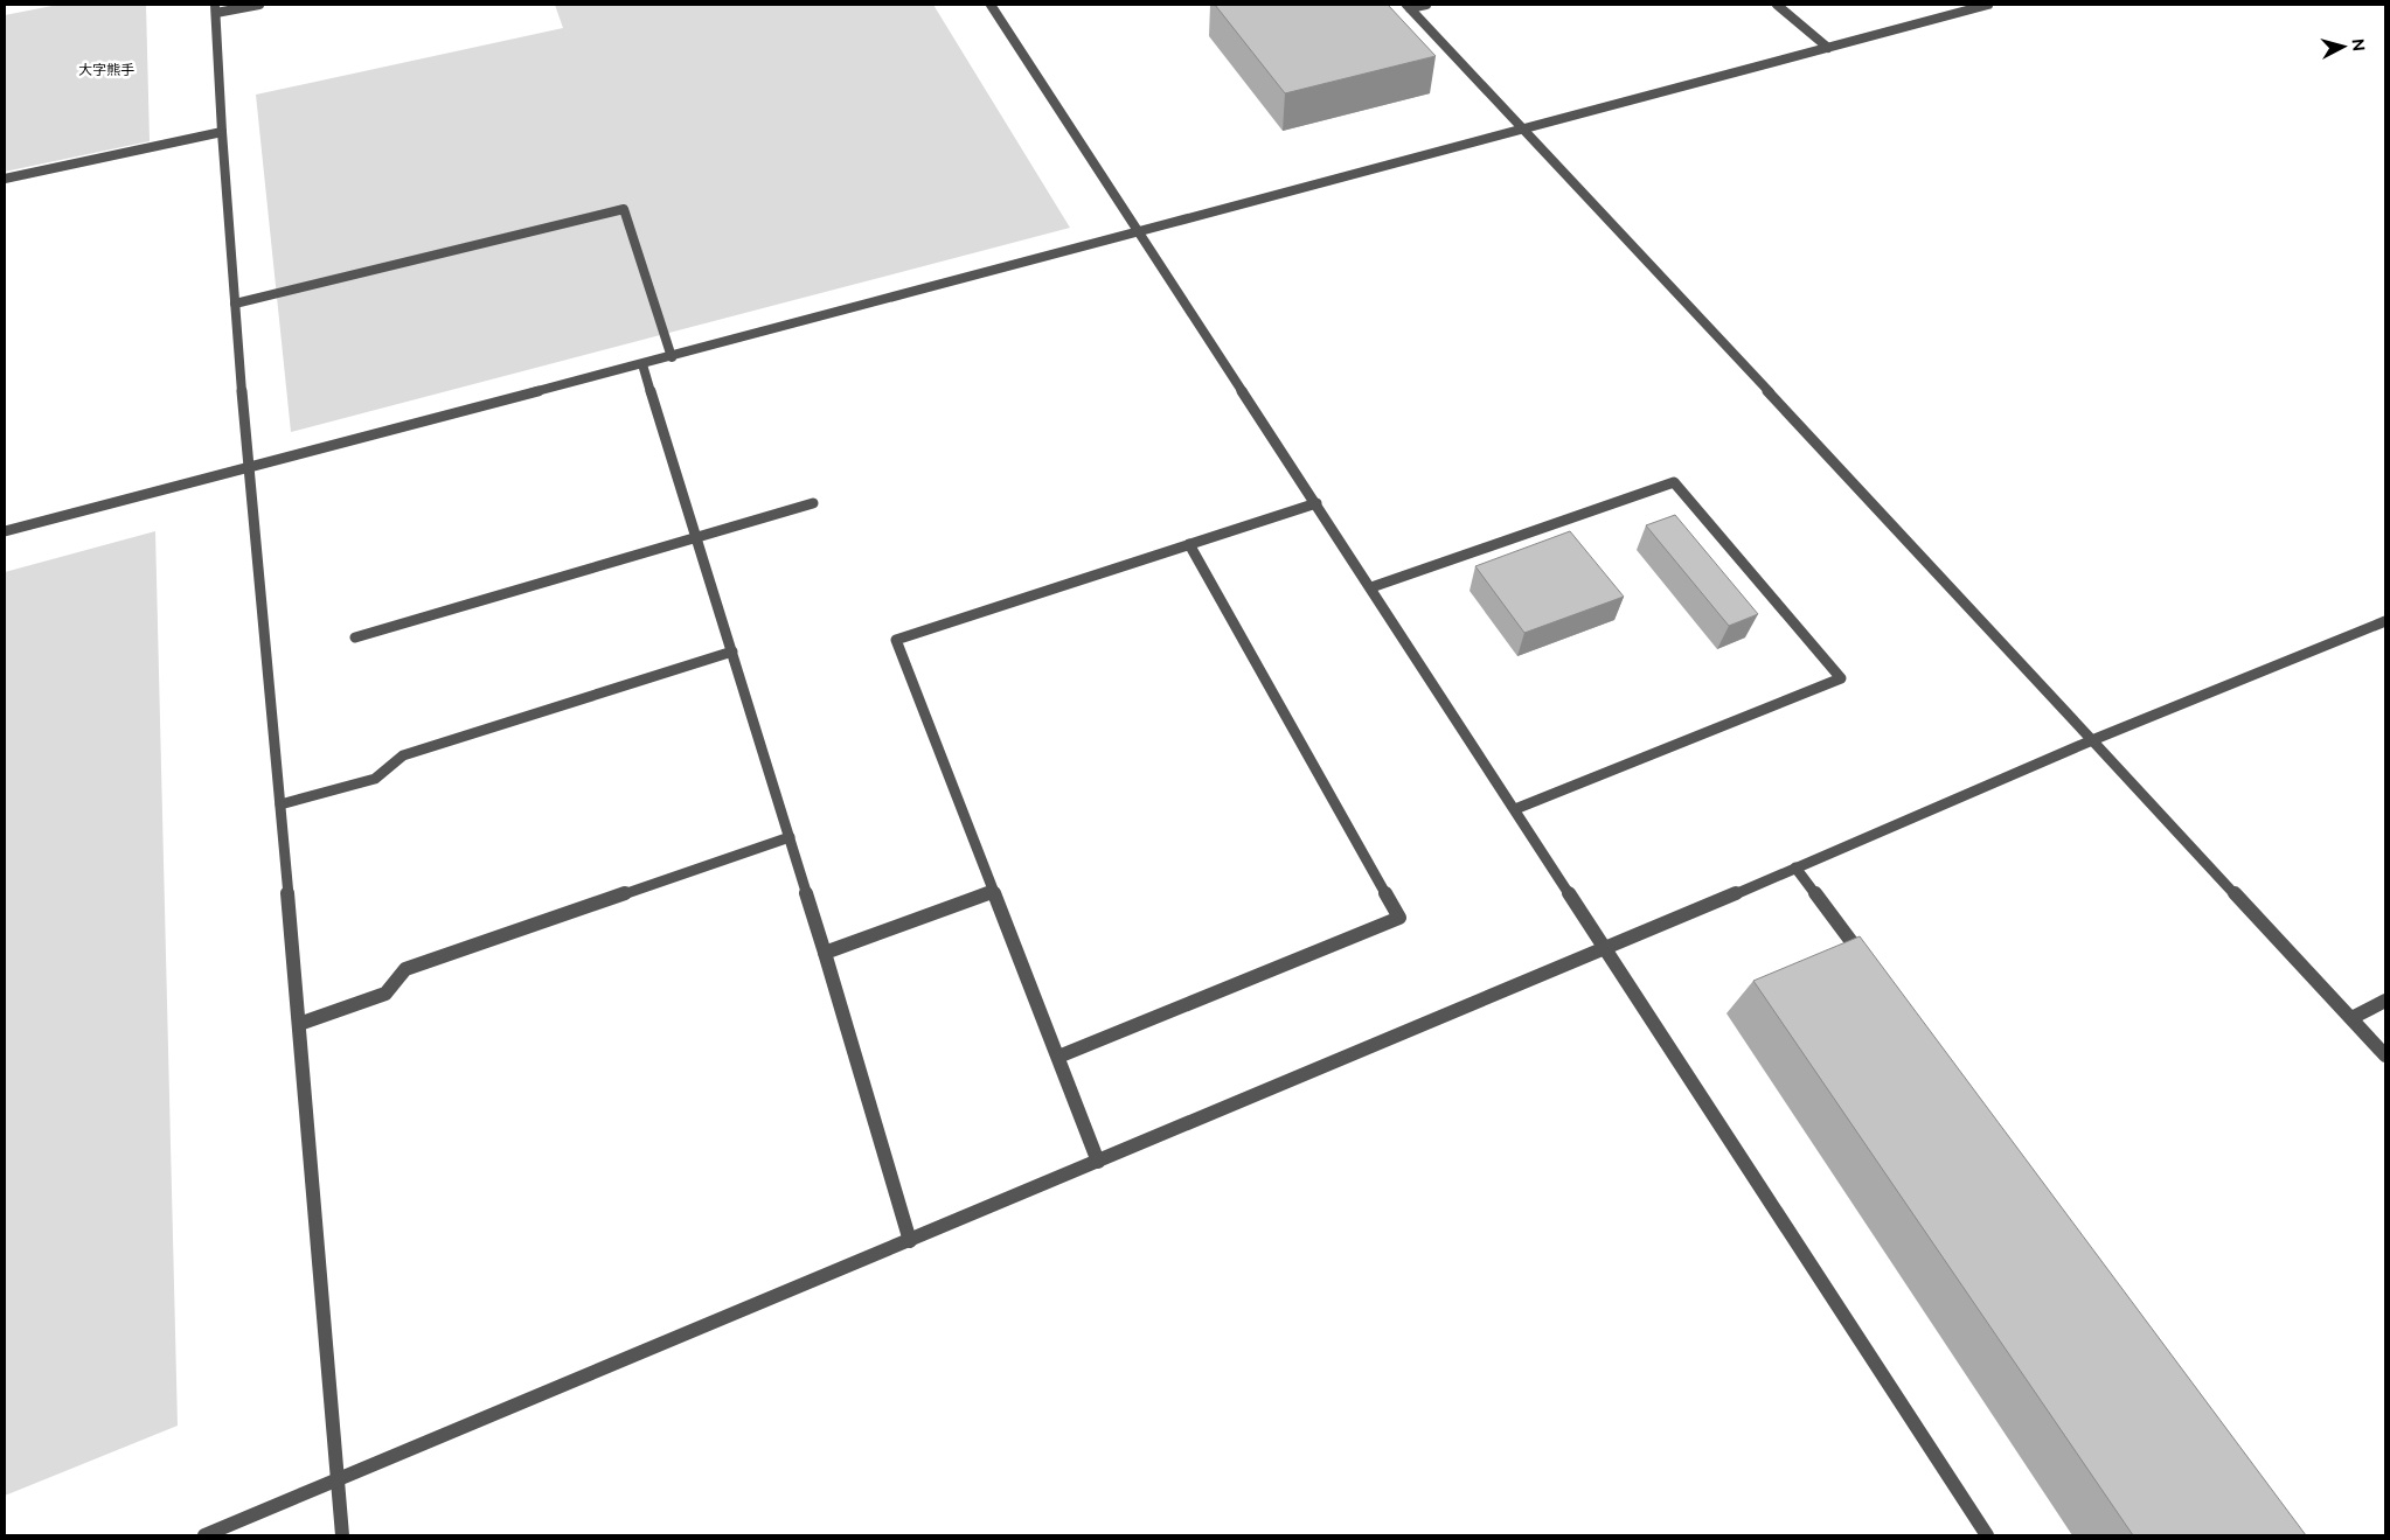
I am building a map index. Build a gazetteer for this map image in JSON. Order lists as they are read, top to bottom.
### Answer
{
  "districts": ["大字熊手"],
  "north": "right"
}
